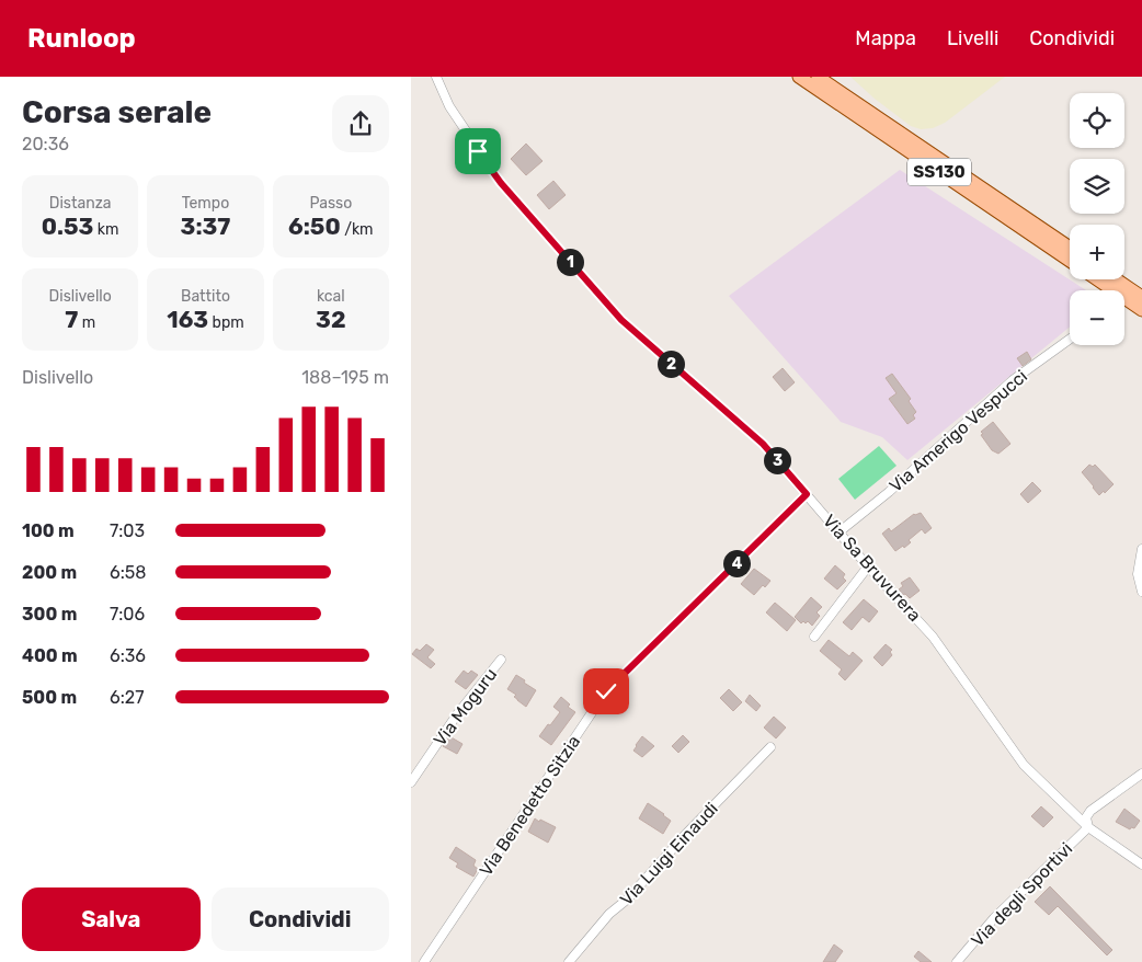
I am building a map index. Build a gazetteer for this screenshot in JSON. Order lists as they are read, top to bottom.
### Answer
{
  "streets": {
    "main road": ["SS130"],
    "street": [
      "Via Amerigo Vespucci",
      "Via Sa Bruvurera",
      "Via Moguru",
      "Via Benedetto Sitzia",
      "Via Luigi Einaudi",
      "Via degli Sportivi"
    ]
  },
  "crossings": [
    ["Via Amerigo Vespucci", "Via Sa Bruvurera"],
    ["Via Sa Bruvurera", "Via Benedetto Sitzia"],
    ["Via Sa Bruvurera", "Via degli Sportivi"]
  ],
  "page": {
    "header": "Runloop",
    "nav": ["Mappa", "Livelli", "Condividi"],
    "heading": ["Corsa serale", "20:36"],
    "map_buttons": ["+", "−"],
    "stats": [
      ["Distanza", "0.53 km"],
      ["Tempo", "3:37"],
      ["Passo", "6:50 /km"],
      ["Dislivello", "7 m"],
      ["Battito", "163 bpm"],
      ["kcal", "32"]
    ],
    "pins": [
      "1",
      "2",
      "3",
      "4"
    ],
    "chart": ["Dislivello", "188–195 m"],
    "list": [
      {
        "name": "100 m",
        "note": "7:03"
      },
      {
        "name": "200 m",
        "note": "6:58"
      },
      {
        "name": "300 m",
        "note": "7:06"
      },
      {
        "name": "400 m",
        "note": "6:36"
      },
      {
        "name": "500 m",
        "note": "6:27"
      }
    ],
    "buttons": ["Salva", "Condividi"]
  }
}
